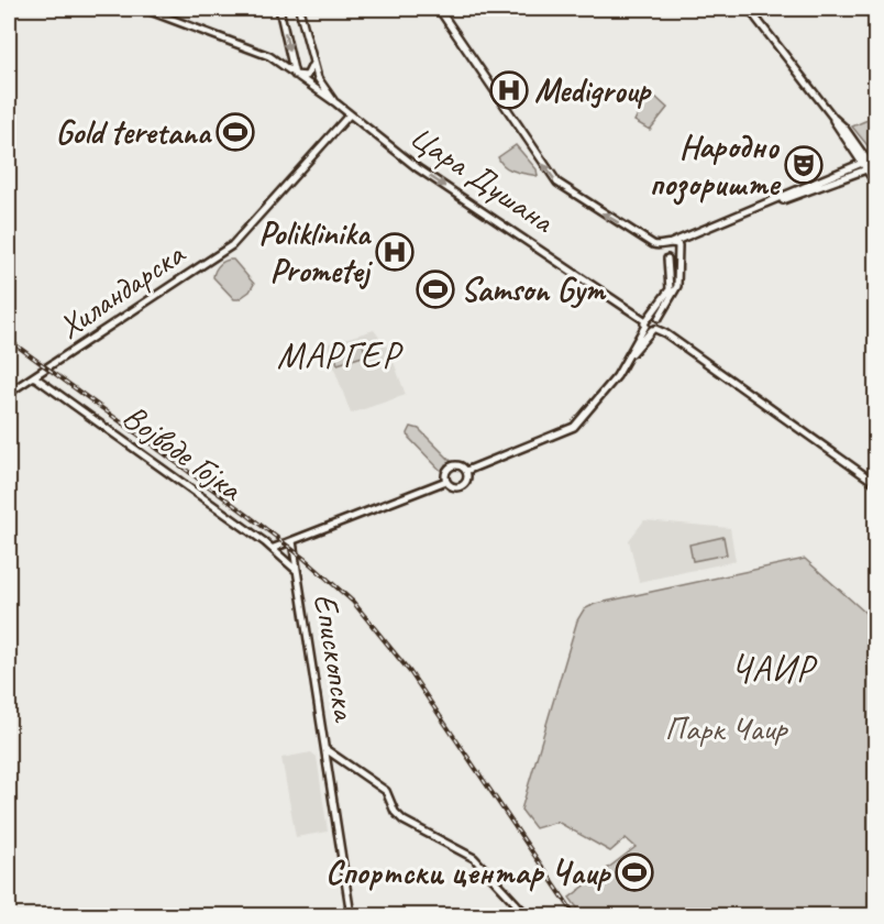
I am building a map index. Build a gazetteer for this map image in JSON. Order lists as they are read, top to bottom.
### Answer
{
  "streets": {
    "street": [
      "Цара Душана",
      "Хиландарска",
      "Војводе Гојка",
      "Епископска"
    ]
  },
  "crossings": [
    ["Цара Душана", "Хиландарска"],
    ["Хиландарска", "Војводе Гојка"],
    ["Војводе Гојка", "Епископска"]
  ],
  "one_way": ["Цара Душана"],
  "districts": ["МАРГЕР", "ЧАИР"],
  "parks": ["Парк Чаир"],
  "places": {
    "hospital": ["Medigroup", "Poliklinika Prometej"],
    "sports": ["Gold teretana", "Samson Gym", "Спортски центар Чаир"],
    "theatre": ["Народно позориште"]
  }
}
